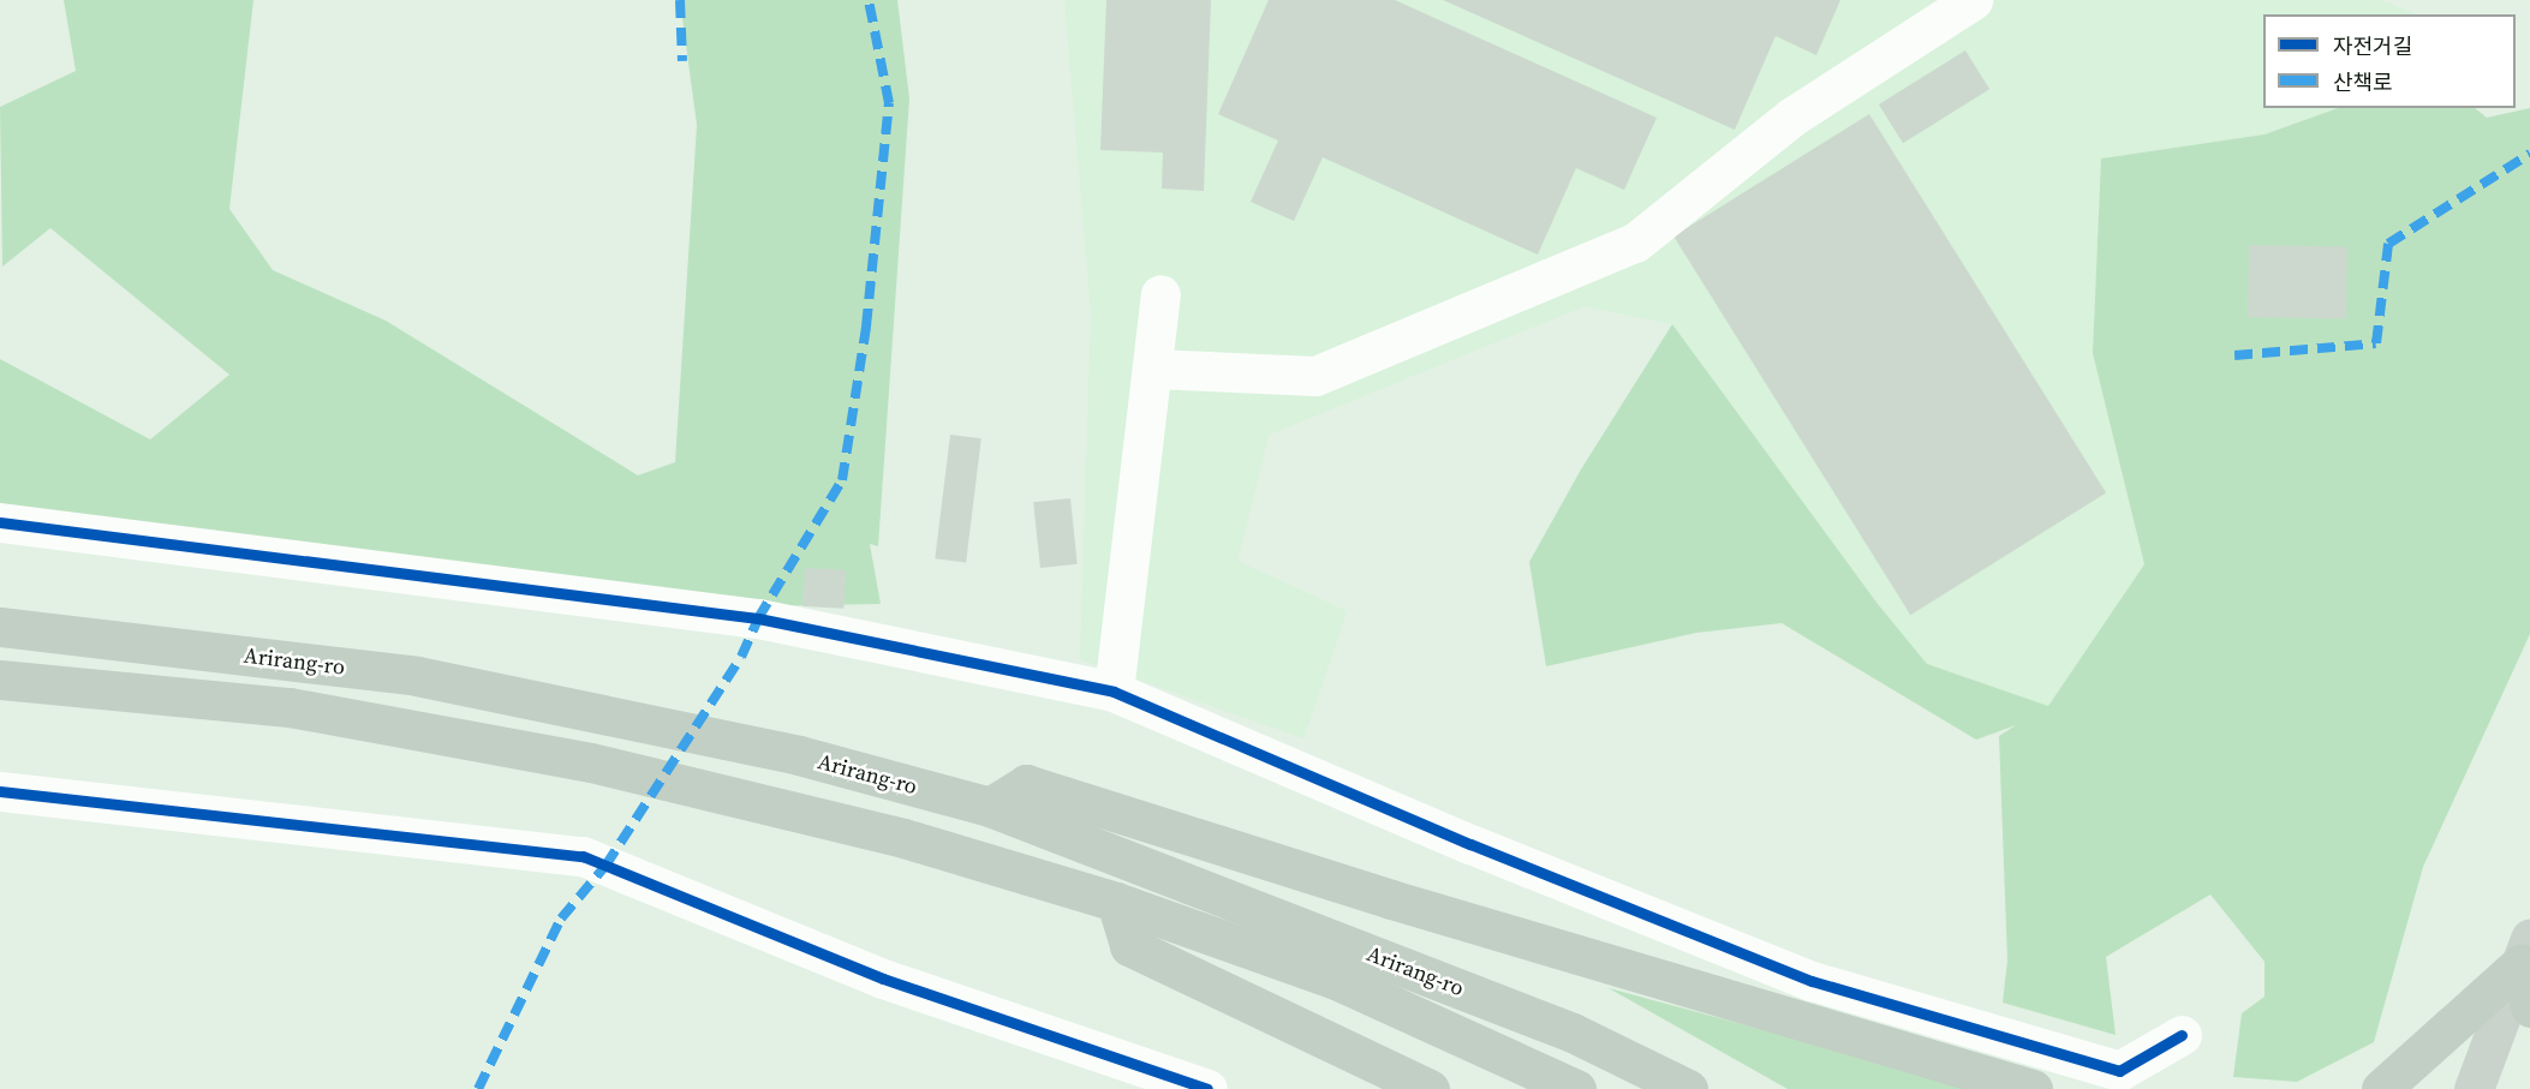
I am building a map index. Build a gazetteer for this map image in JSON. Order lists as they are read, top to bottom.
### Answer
{
  "streets": {
    "highway": ["Arirang-ro"]
  },
  "legend": ["자전거길", "산책로"]
}
